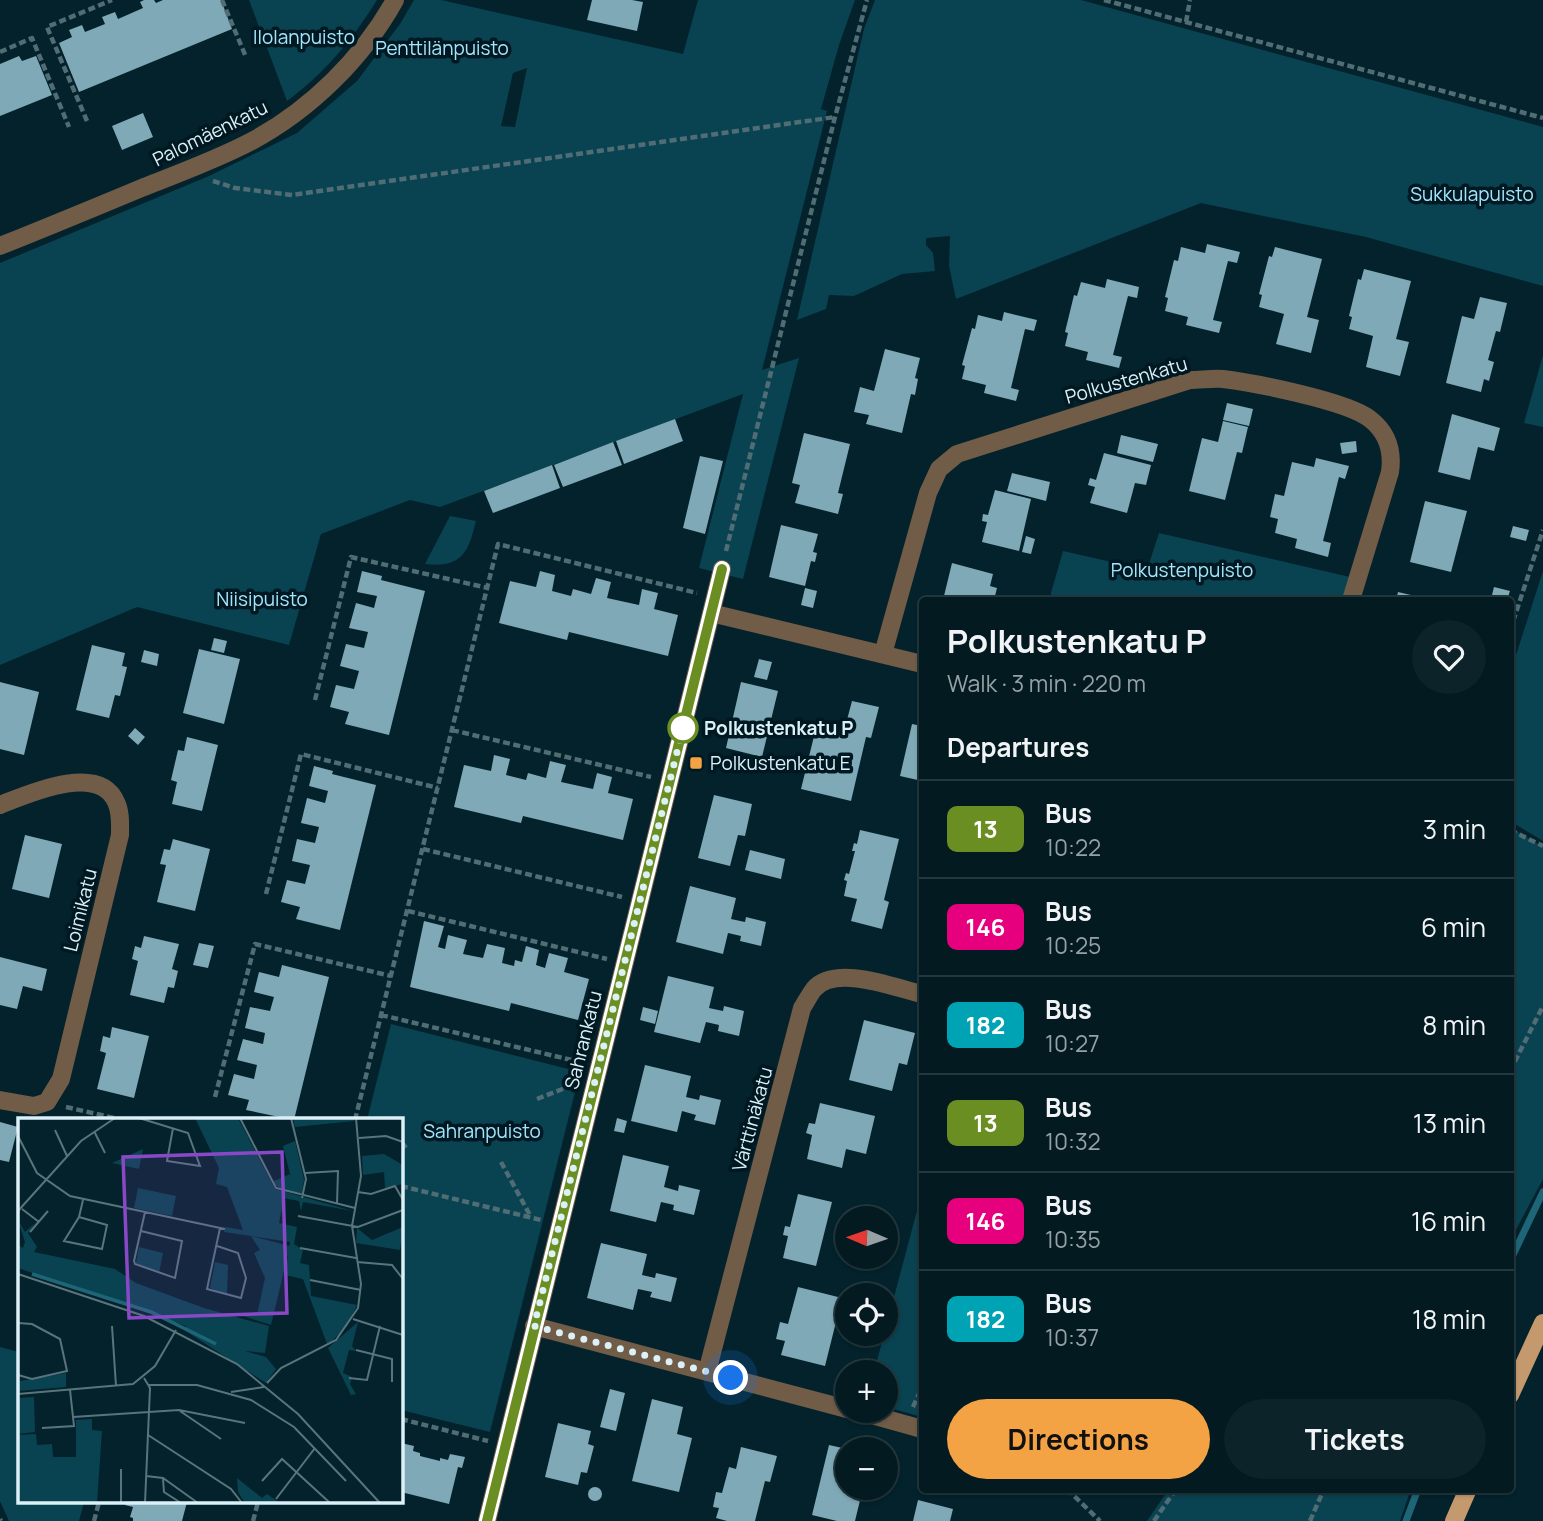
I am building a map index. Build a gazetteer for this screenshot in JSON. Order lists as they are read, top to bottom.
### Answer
{
  "streets": {
    "street": [
      "Palomäenkatu",
      "Polkustenkatu",
      "Loimikatu",
      "Sahrankatu",
      "Värttinäkatu"
    ]
  },
  "parks": [
    "Ilolanpuisto",
    "Penttilänpuisto",
    "Sukkulapuisto",
    "Polkustenpuisto",
    "Niisipuisto",
    "Sahranpuisto"
  ],
  "places": {
    "other": ["Polkustenkatu P"],
    "transit": ["Polkustenkatu E"]
  },
  "lines": ["bus line 13"],
  "north": "left",
  "page": {
    "heading": [
      ["Polkustenkatu P", "Walk · 3 min · 220 m"],
      "Departures"
    ],
    "list": [
      {
        "mark": "13",
        "name": "Bus",
        "note": "10:22",
        "value": "3 min"
      },
      {
        "mark": "146",
        "name": "Bus",
        "note": "10:25",
        "value": "6 min"
      },
      {
        "mark": "182",
        "name": "Bus",
        "note": "10:27",
        "value": "8 min"
      },
      {
        "mark": "13",
        "name": "Bus",
        "note": "10:32",
        "value": "13 min"
      },
      {
        "mark": "146",
        "name": "Bus",
        "note": "10:35",
        "value": "16 min"
      },
      {
        "mark": "182",
        "name": "Bus",
        "note": "10:37",
        "value": "18 min"
      }
    ],
    "map_buttons": ["+", "−"],
    "buttons": ["Directions", "Tickets"]
  }
}
